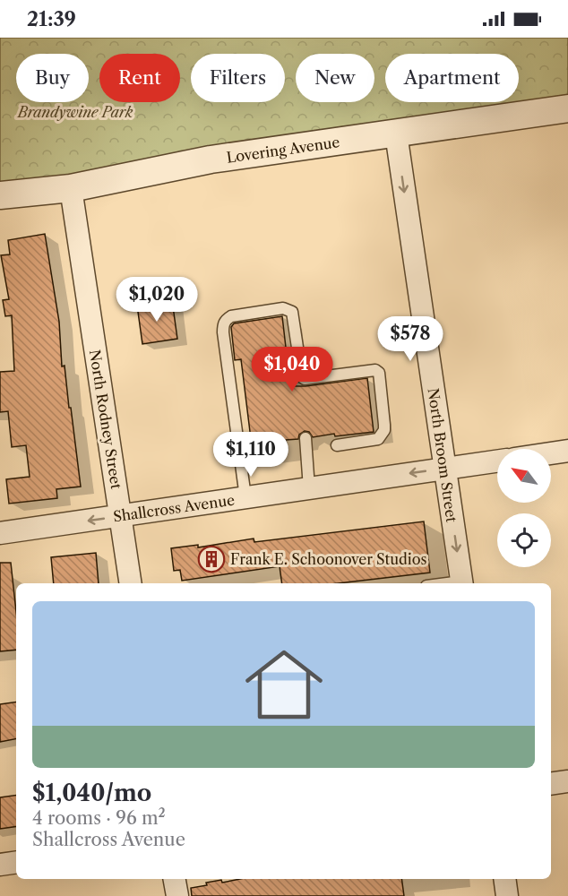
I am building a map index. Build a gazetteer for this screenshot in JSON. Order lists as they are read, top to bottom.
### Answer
{
  "streets": {
    "street": [
      "Lovering Avenue",
      "North Rodney Street",
      "North Broom Street",
      "Shallcross Avenue"
    ]
  },
  "crossings": [
    ["Lovering Avenue", "North Rodney Street"],
    ["Lovering Avenue", "North Broom Street"],
    ["North Rodney Street", "Shallcross Avenue"],
    ["North Broom Street", "Shallcross Avenue"]
  ],
  "one_way": ["North Broom Street", "Shallcross Avenue"],
  "parks": ["Brandywine Park"],
  "places": {
    "building": ["Frank E. Schoonover Studios"]
  },
  "north": "top left",
  "page": {
    "status": "21:39",
    "chip": [
      "Buy",
      "Rent",
      "Filters",
      "New",
      "Apartment"
    ],
    "price": [
      "$1,020",
      "$578",
      "$1,040",
      "$1,110"
    ],
    "list": [
      {
        "name": "$1,040/mo",
        "note": "4 rooms · 96 m² · Shallcross Avenue"
      }
    ]
  }
}
